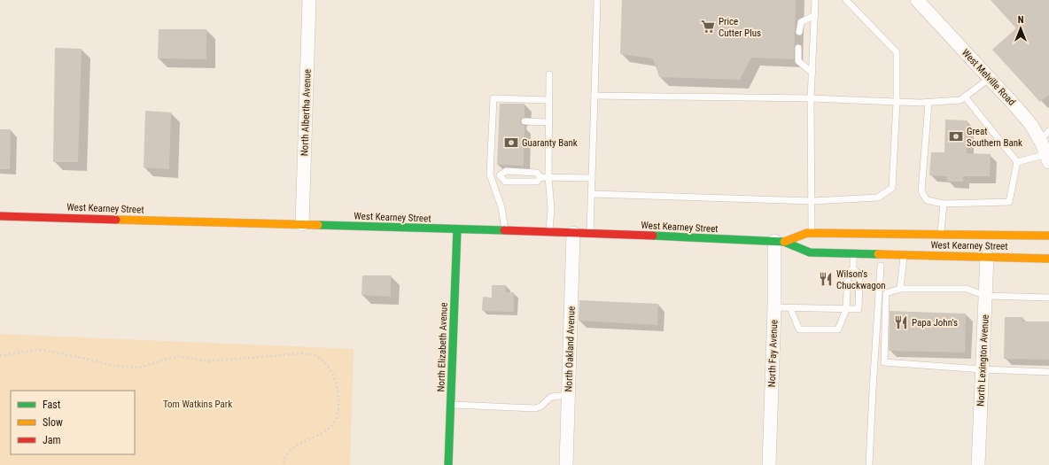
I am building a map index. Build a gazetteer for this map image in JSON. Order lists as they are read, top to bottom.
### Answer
{
  "streets": {
    "main road": ["West Kearney Street", "North Elizabeth Avenue"],
    "street": [
      "West Melville Road",
      "North Albertha Avenue",
      "North Oakland Avenue",
      "North Fay Avenue",
      "North Lexington Avenue"
    ]
  },
  "crossings": [
    ["North Albertha Avenue", "West Kearney Street"],
    ["West Kearney Street", "North Elizabeth Avenue"],
    ["West Kearney Street", "North Oakland Avenue"],
    ["West Kearney Street", "North Fay Avenue"],
    ["West Kearney Street", "North Lexington Avenue"]
  ],
  "parks": ["Tom Watkins Park"],
  "places": {
    "supermarket": ["Price Cutter Plus"],
    "bank": ["Great Southern Bank", "Guaranty Bank"],
    "restaurant": ["Wilson's Chuckwagon", "Papa John's"]
  },
  "legend": ["Fast", "Slow", "Jam"],
  "north": "top"
}
